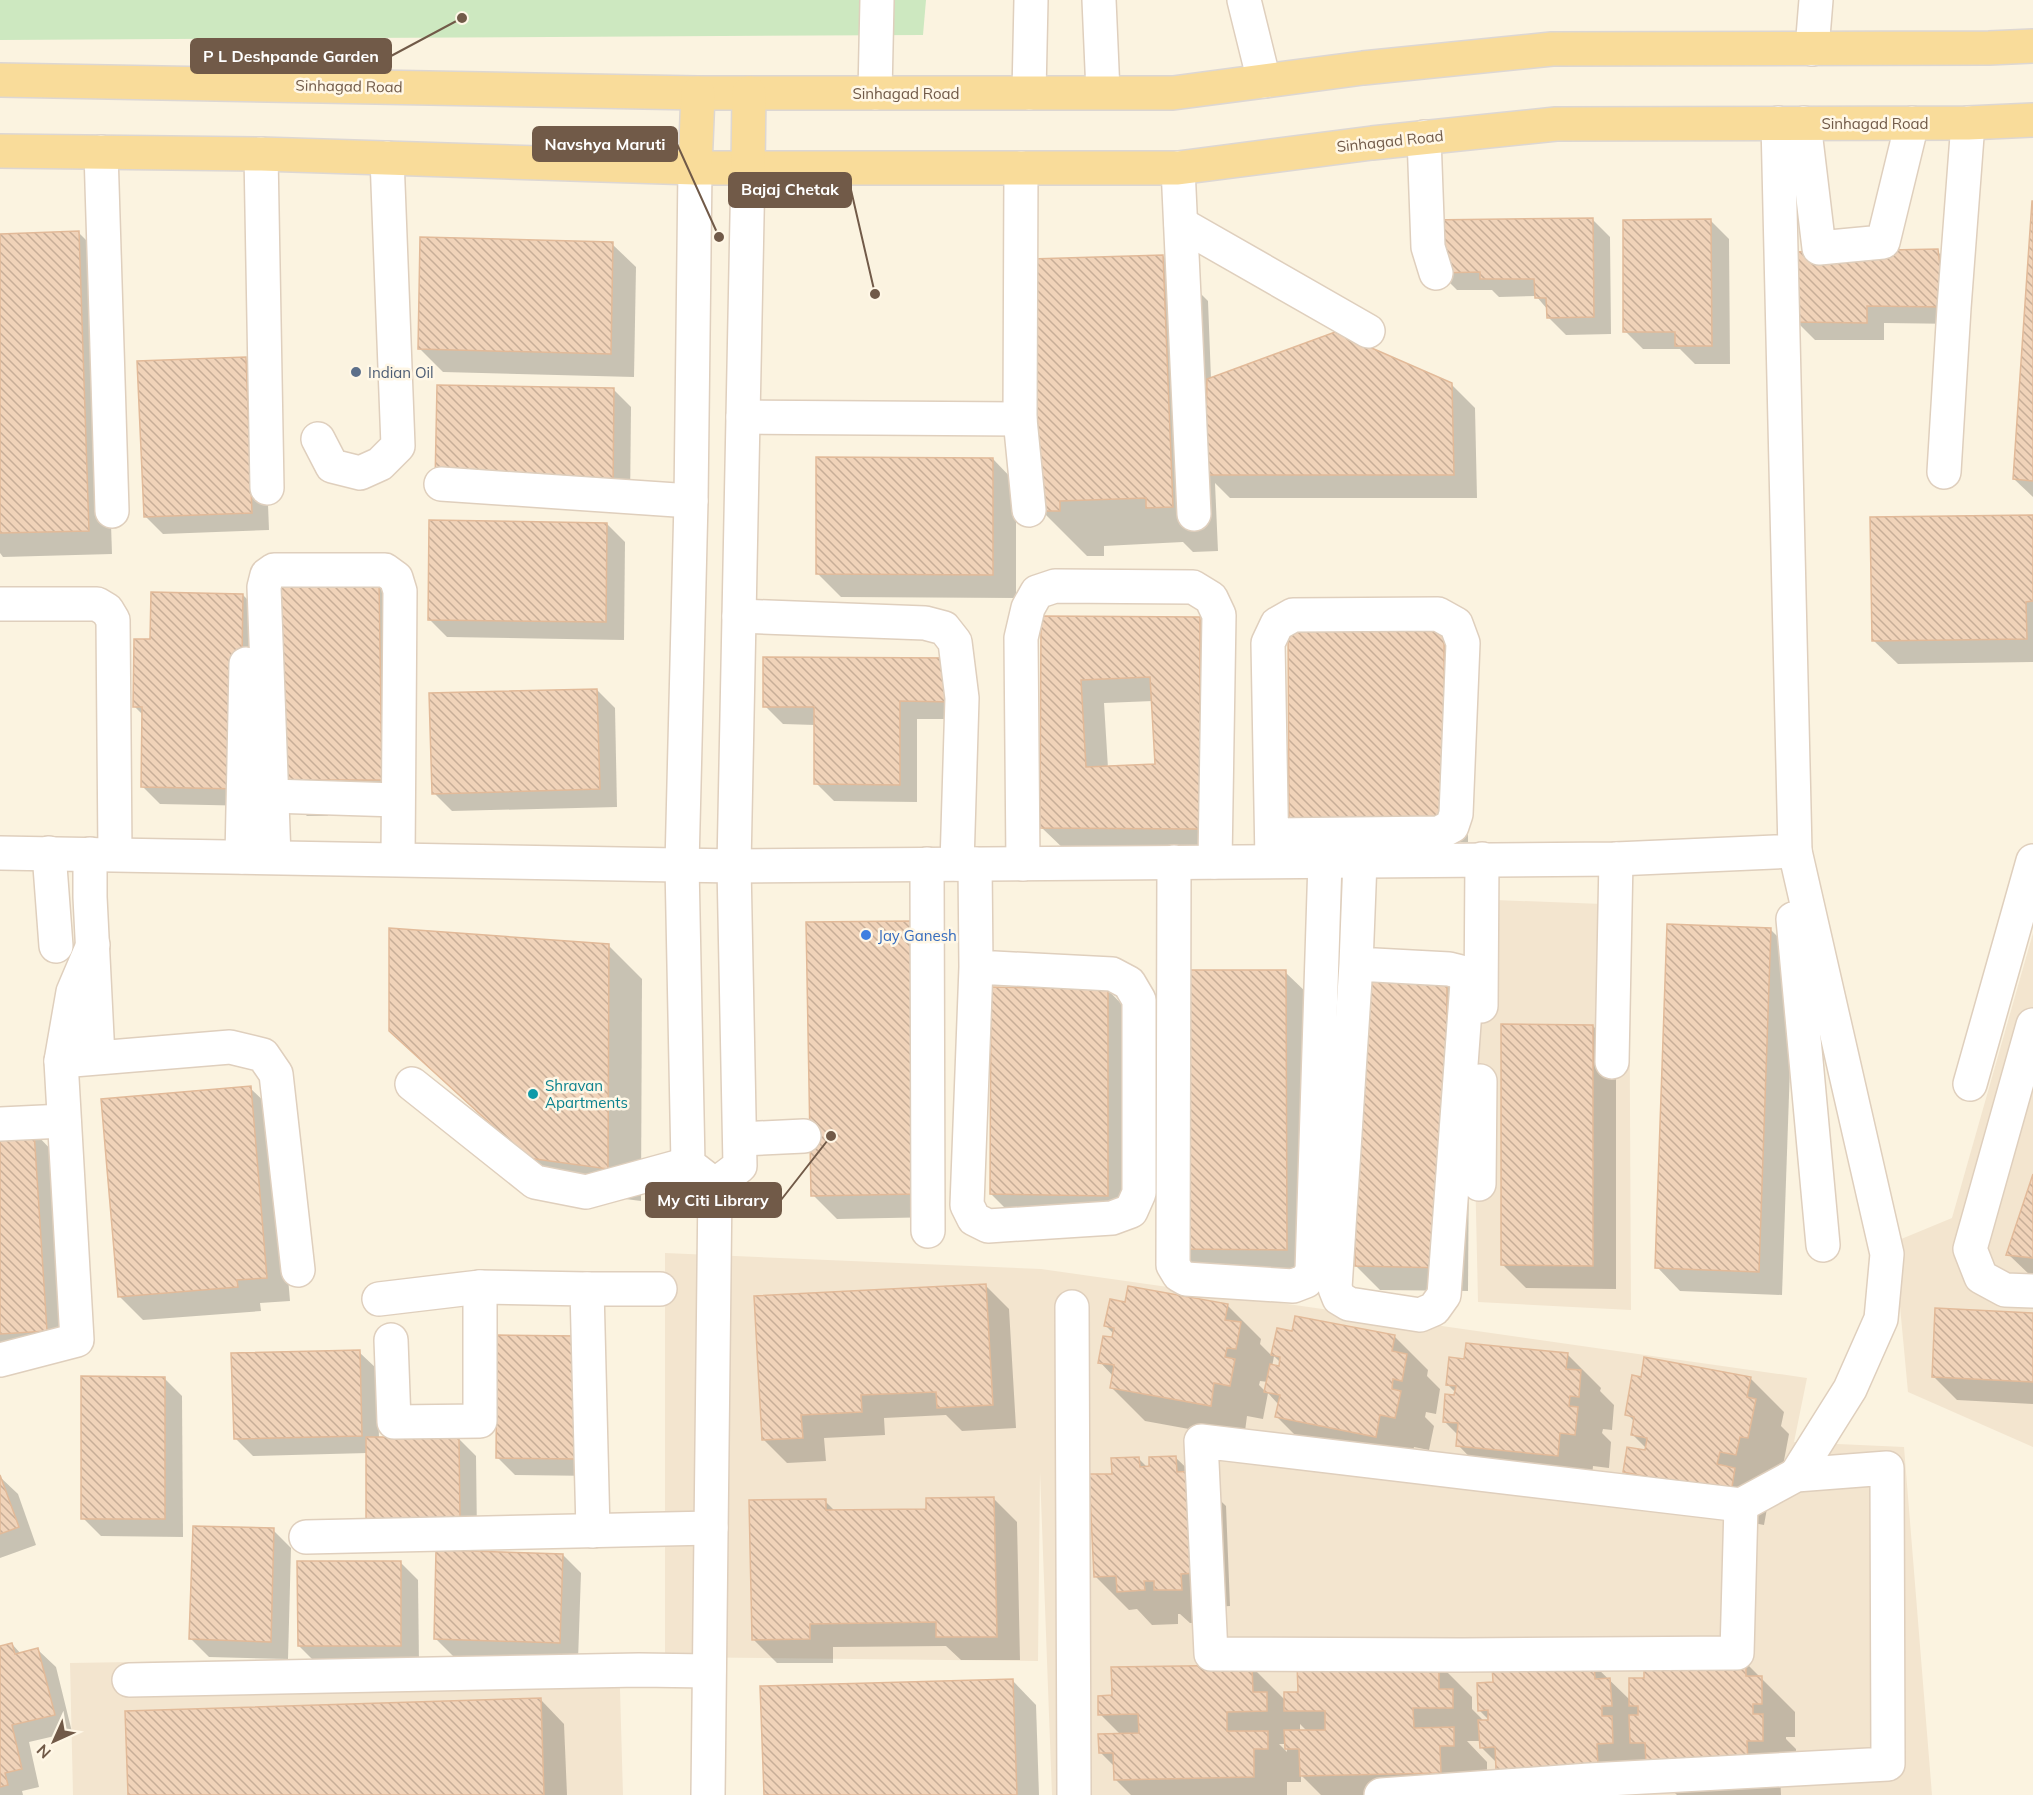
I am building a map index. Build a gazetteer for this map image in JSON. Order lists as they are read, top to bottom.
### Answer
{
  "streets": {
    "main road": ["Sinhagad Road"]
  },
  "places": [
    "P L Deshpande Garden",
    "Navshya Maruti",
    "Bajaj Chetak",
    "Indian Oil",
    "Jay Ganesh",
    "Shravan Apartments",
    "My Citi Library"
  ],
  "north": "bottom left"
}
